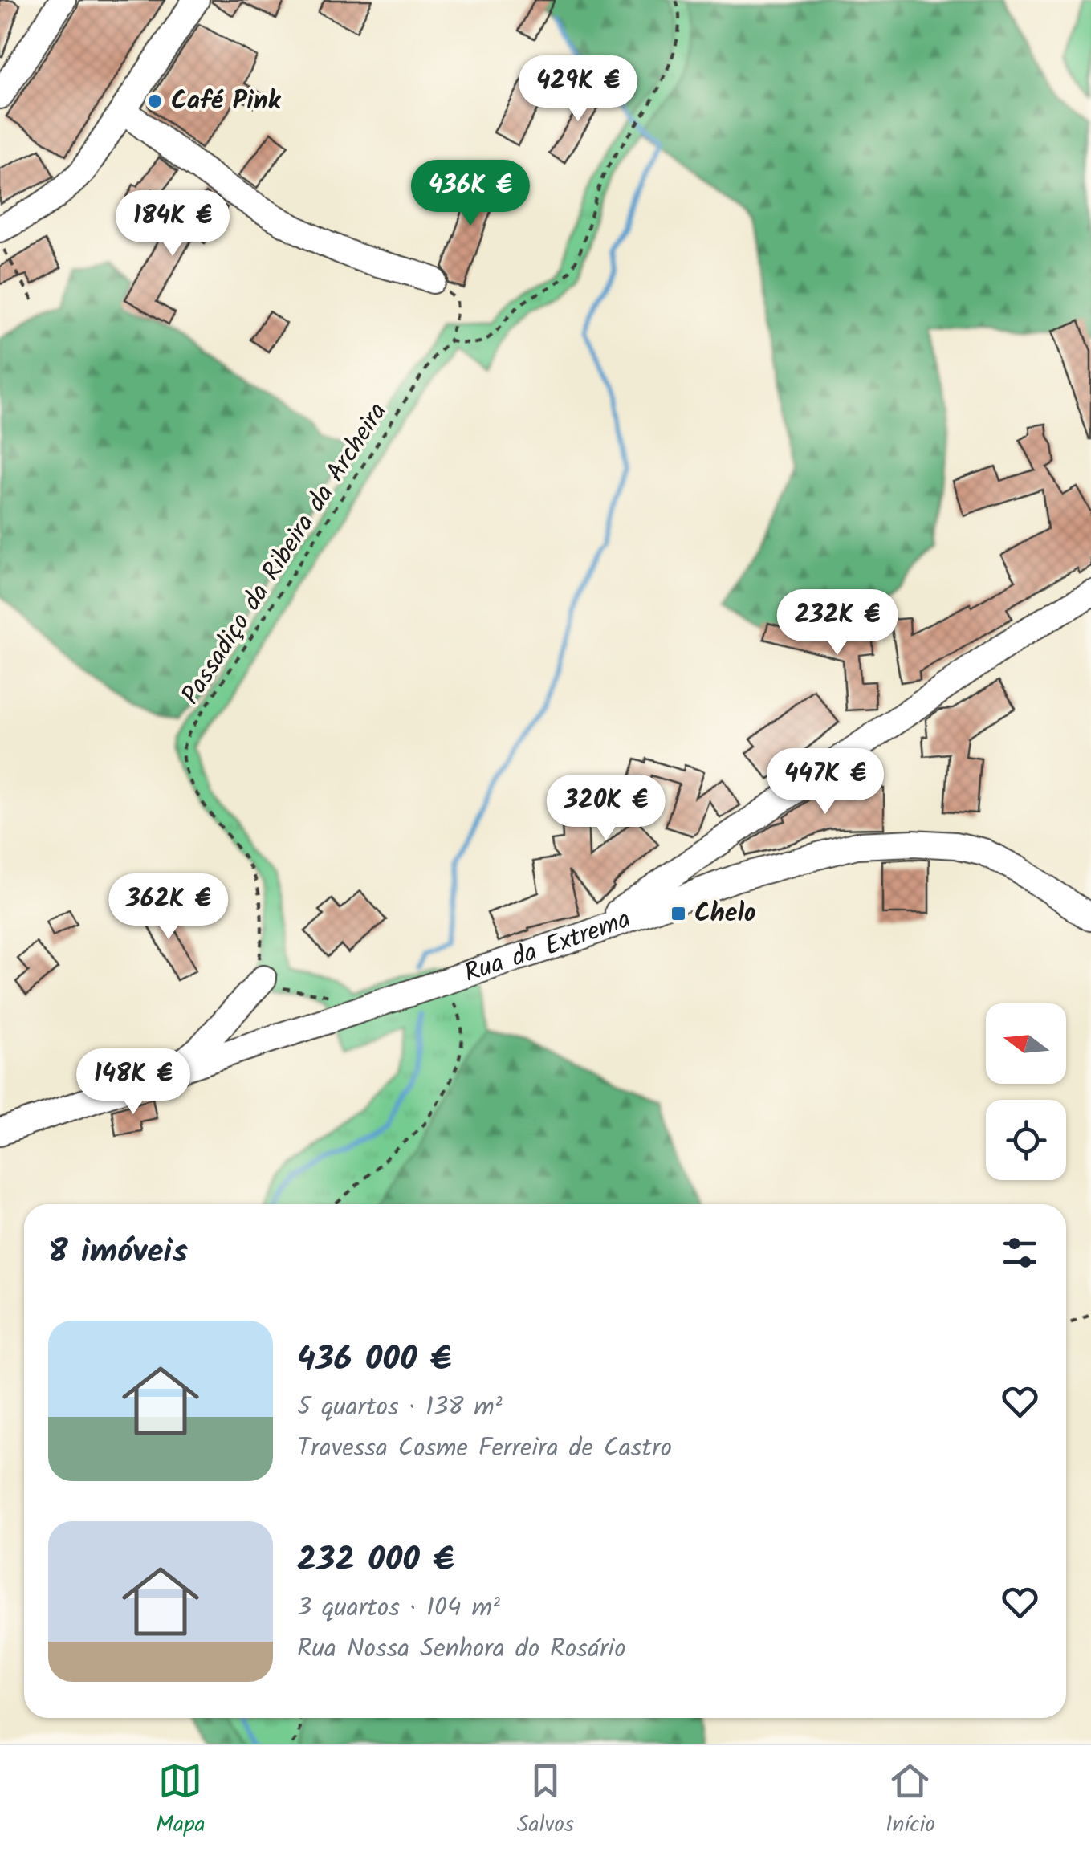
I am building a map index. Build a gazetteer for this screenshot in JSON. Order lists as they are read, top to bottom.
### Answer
{
  "streets": {
    "street": ["Rua da Extrema"],
    "path": ["Passadiço da Ribeira da Archeira"]
  },
  "places": {
    "other": ["Café Pink"],
    "transit": ["Chelo"]
  },
  "north": "left",
  "page": {
    "price": [
      "429K €",
      "436K €",
      "184K €",
      "232K €",
      "447K €",
      "320K €",
      "362K €",
      "148K €"
    ],
    "heading": "8 imóveis",
    "list": [
      {
        "name": "436 000 €",
        "note": "5 quartos · 138 m² · Travessa Cosme Ferreira de Castro"
      },
      {
        "name": "232 000 €",
        "note": "3 quartos · 104 m² · Rua Nossa Senhora do Rosário"
      }
    ],
    "tabs": ["Mapa", "Salvos", "Início"]
  }
}
